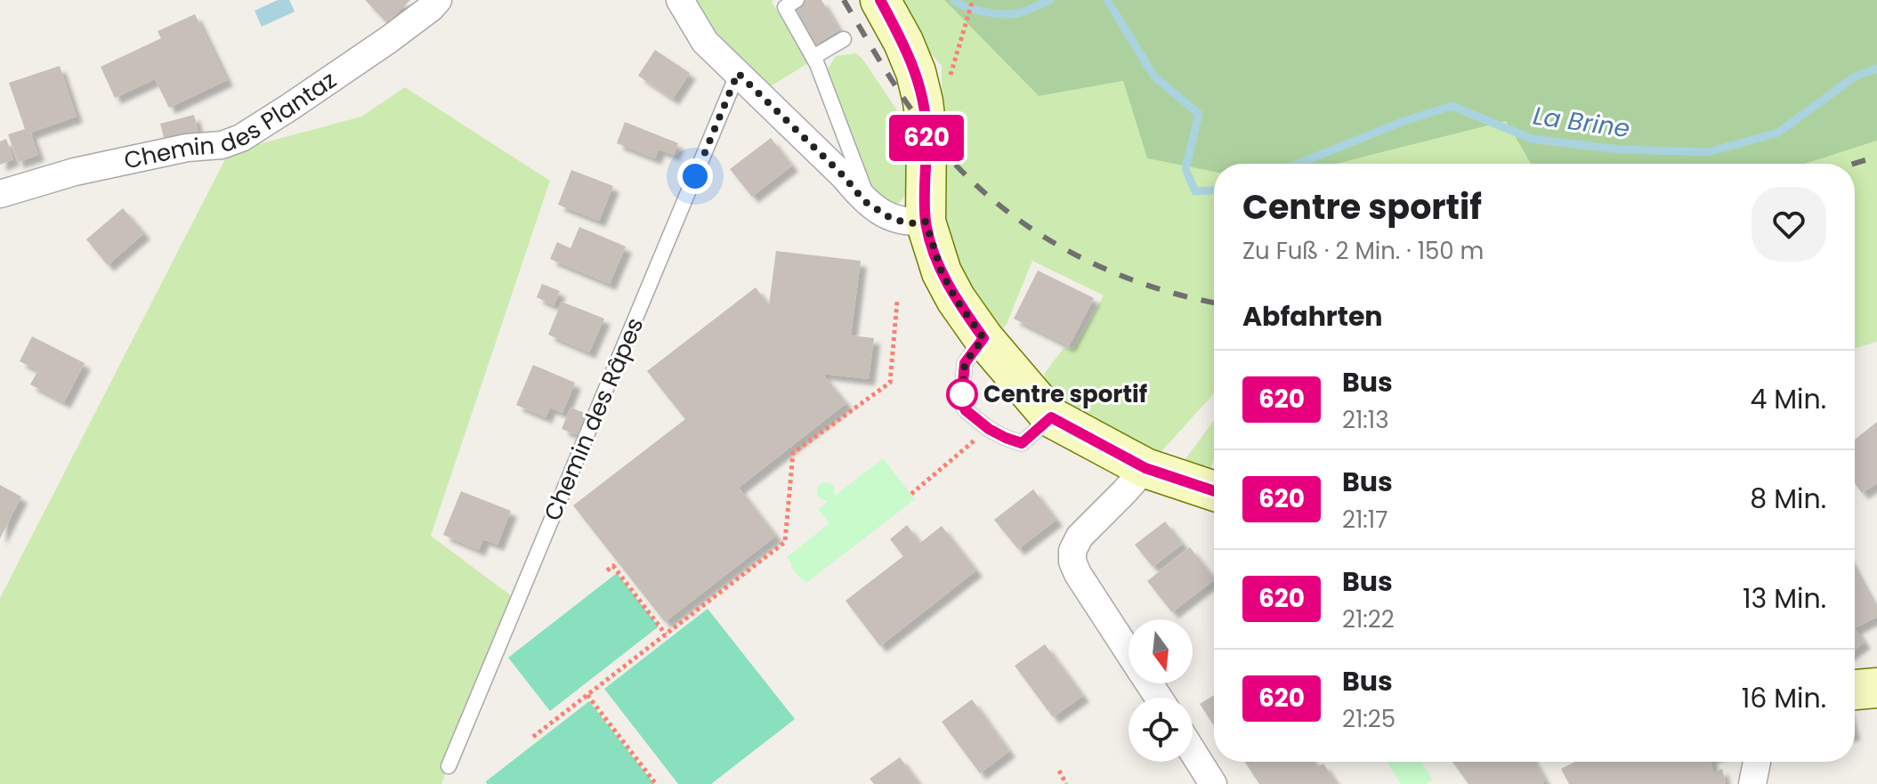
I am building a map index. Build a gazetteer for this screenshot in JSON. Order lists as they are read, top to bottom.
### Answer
{
  "streets": {
    "street": ["Chemin des Plantaz"],
    "lane": ["Chemin des Râpes"]
  },
  "water": ["La Brine"],
  "places": ["Centre sportif"],
  "lines": ["bus line 620"],
  "north": "bottom",
  "page": {
    "on_map": "620",
    "heading": [
      ["Centre sportif", "Zu Fuß · 2 Min. · 150 m"],
      "Abfahrten"
    ],
    "list": [
      {
        "mark": "620",
        "name": "Bus",
        "note": "21:13",
        "value": "4 Min."
      },
      {
        "mark": "620",
        "name": "Bus",
        "note": "21:17",
        "value": "8 Min."
      },
      {
        "mark": "620",
        "name": "Bus",
        "note": "21:22",
        "value": "13 Min."
      },
      {
        "mark": "620",
        "name": "Bus",
        "note": "21:25",
        "value": "16 Min."
      }
    ]
  }
}
